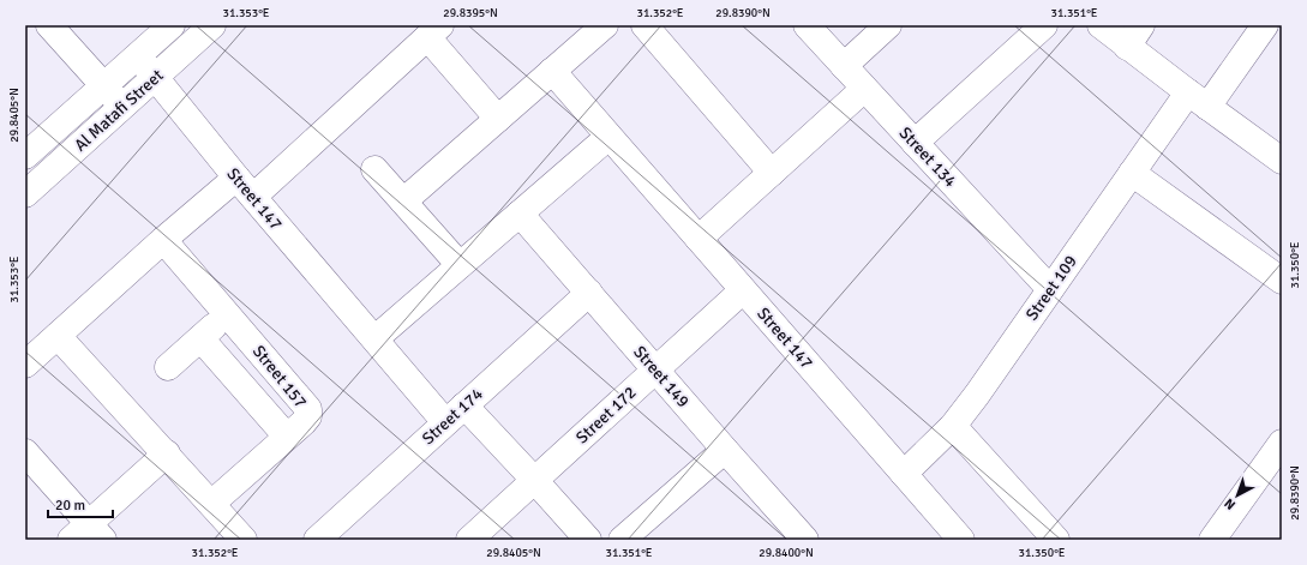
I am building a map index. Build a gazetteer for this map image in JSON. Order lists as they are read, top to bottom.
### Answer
{
  "streets": {
    "street": [
      "Al Matafi Street",
      "Street 134",
      "Street 147",
      "Street 109",
      "Street 157",
      "Street 149",
      "Street 172",
      "Street 174"
    ]
  },
  "crossings": [
    ["Al Matafi Street", "Street 147"],
    ["Street 134", "Street 109"],
    ["Street 147", "Street 109"],
    ["Street 147", "Street 172"],
    ["Street 147", "Street 174"],
    ["Street 149", "Street 172"],
    ["Street 149", "Street 174"]
  ],
  "scale_bar": "20 m",
  "north": "bottom left",
  "coordinates": [
    "31.353°E",
    "29.8395°N",
    "31.352°E",
    "29.8390°N",
    "31.351°E",
    "29.8405°N",
    "31.350°E",
    "29.8400°N"
  ]
}
